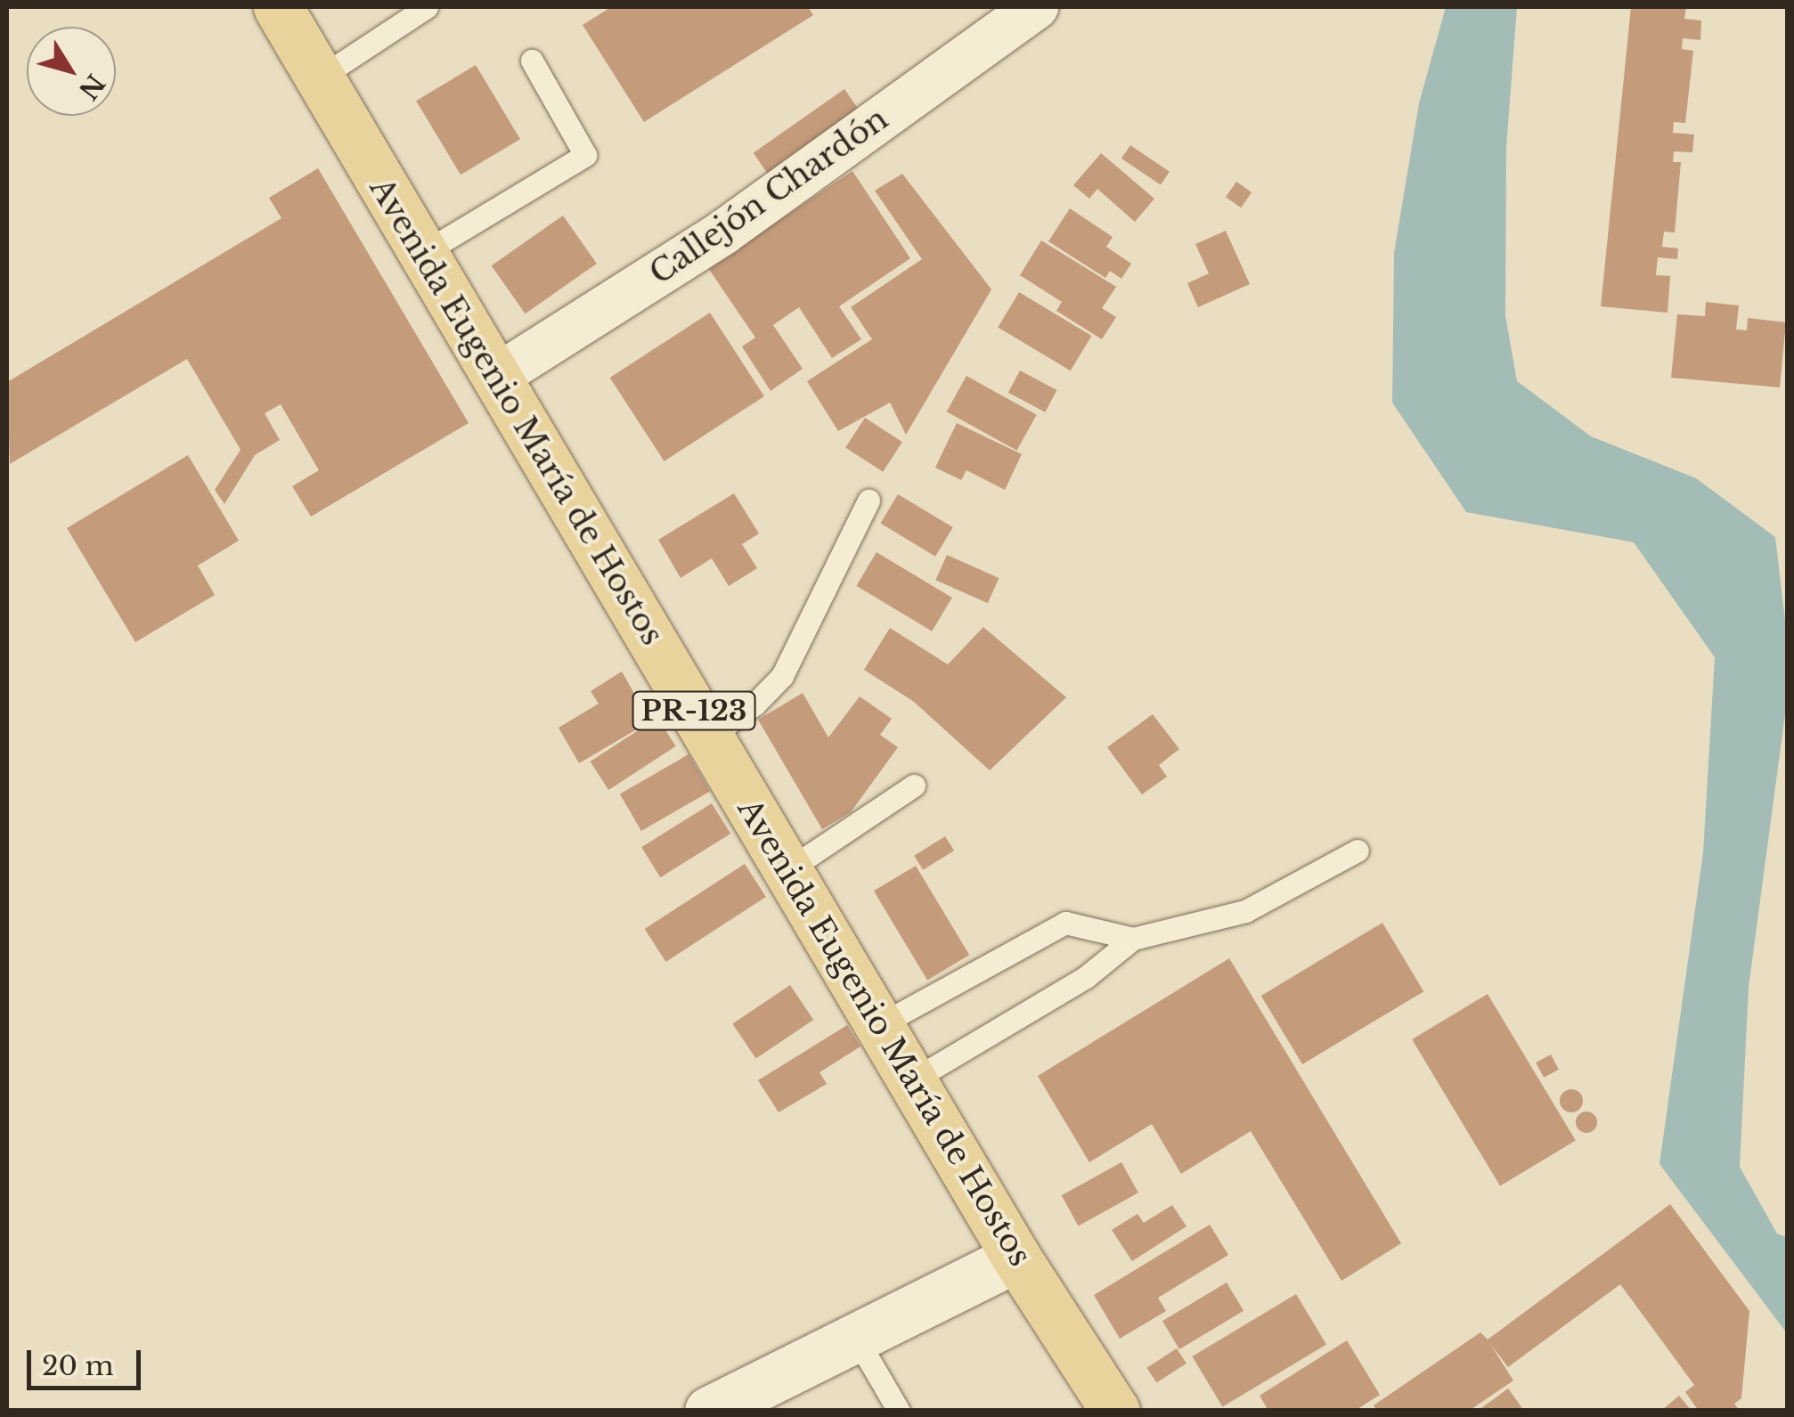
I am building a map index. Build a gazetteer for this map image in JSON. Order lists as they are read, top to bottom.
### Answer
{
  "streets": {
    "main road": ["Avenida Eugenio María de Hostos", "PR-123"],
    "street": ["Callejón Chardón"]
  },
  "crossings": [
    ["Callejón Chardón", "Avenida Eugenio María de Hostos"]
  ],
  "scale_bar": "20 m",
  "north": "bottom right"
}
